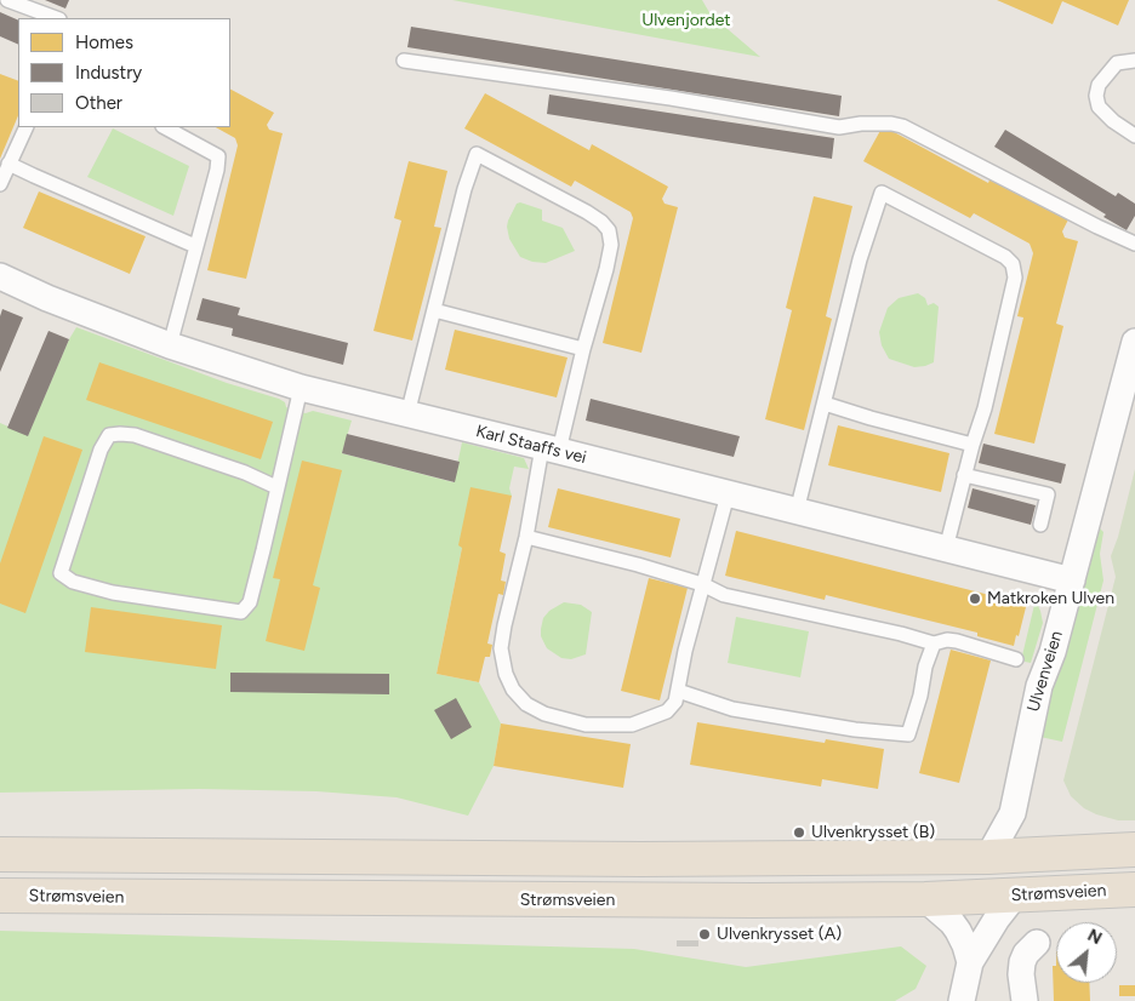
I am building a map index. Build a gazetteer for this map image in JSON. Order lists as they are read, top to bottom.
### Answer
{
  "streets": {
    "highway": ["Strømsveien"],
    "street": ["Karl Staaffs vei", "Ulvenveien"]
  },
  "crossings": [
    ["Karl Staaffs vei", "Ulvenveien"]
  ],
  "parks": ["Ulvenjordet"],
  "places": ["Matkroken Ulven", "Ulvenkrysset (B)", "Ulvenkrysset (A)"],
  "legend": ["Homes", "Industry", "Other"],
  "north": "top right"
}
